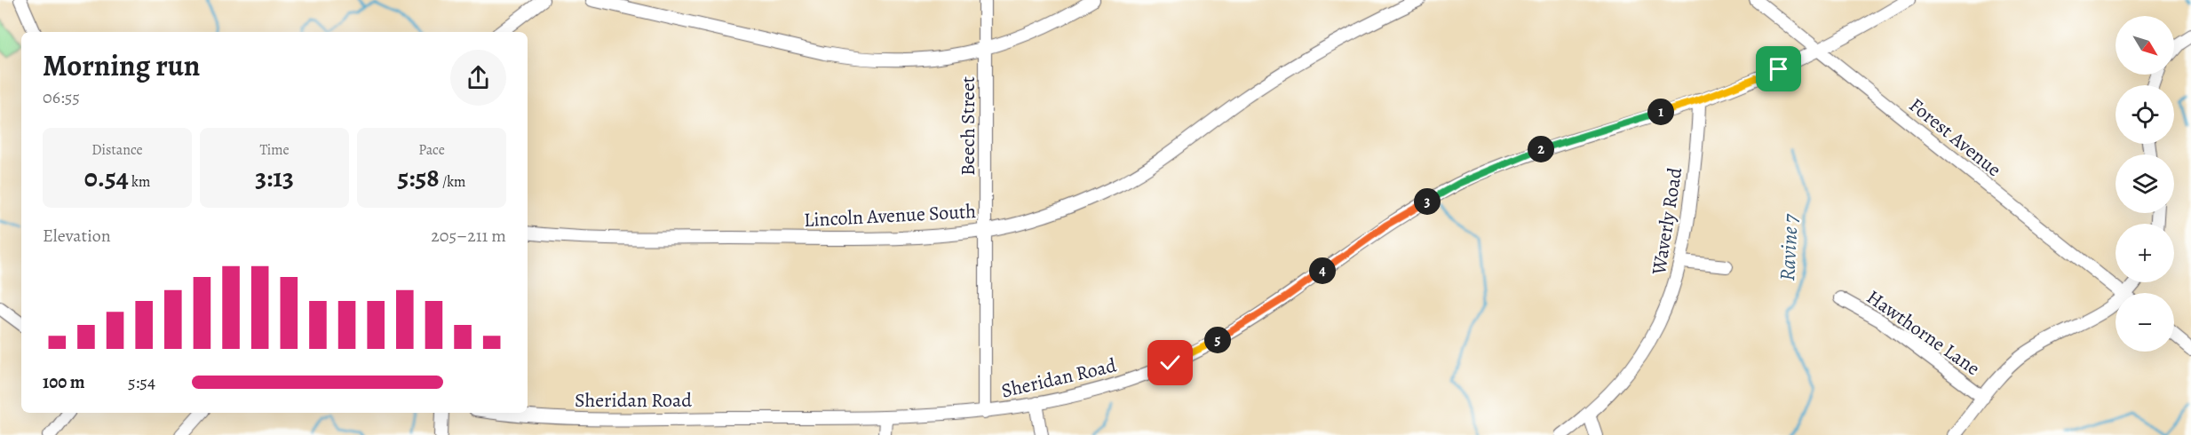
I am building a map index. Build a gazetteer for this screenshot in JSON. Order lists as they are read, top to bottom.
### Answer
{
  "streets": {
    "street": [
      "Beech Street",
      "Forest Avenue",
      "Lincoln Avenue South",
      "Waverly Road",
      "Hawthorne Lane",
      "Sheridan Road"
    ]
  },
  "crossings": [
    ["Beech Street", "Lincoln Avenue South"],
    ["Beech Street", "Sheridan Road"],
    ["Forest Avenue", "Sheridan Road"],
    ["Waverly Road", "Sheridan Road"]
  ],
  "water": ["Ravine 7"],
  "north": "bottom right",
  "page": {
    "map_buttons": ["+", "−"],
    "heading": ["Morning run", "06:55"],
    "pins": [
      "1",
      "2",
      "3",
      "4",
      "5"
    ],
    "stats": [
      ["Distance", "0.54 km"],
      ["Time", "3:13"],
      ["Pace", "5:58 /km"]
    ],
    "chart": ["Elevation", "205–211 m"],
    "list": [
      {
        "name": "100 m",
        "note": "5:54"
      }
    ]
  }
}
